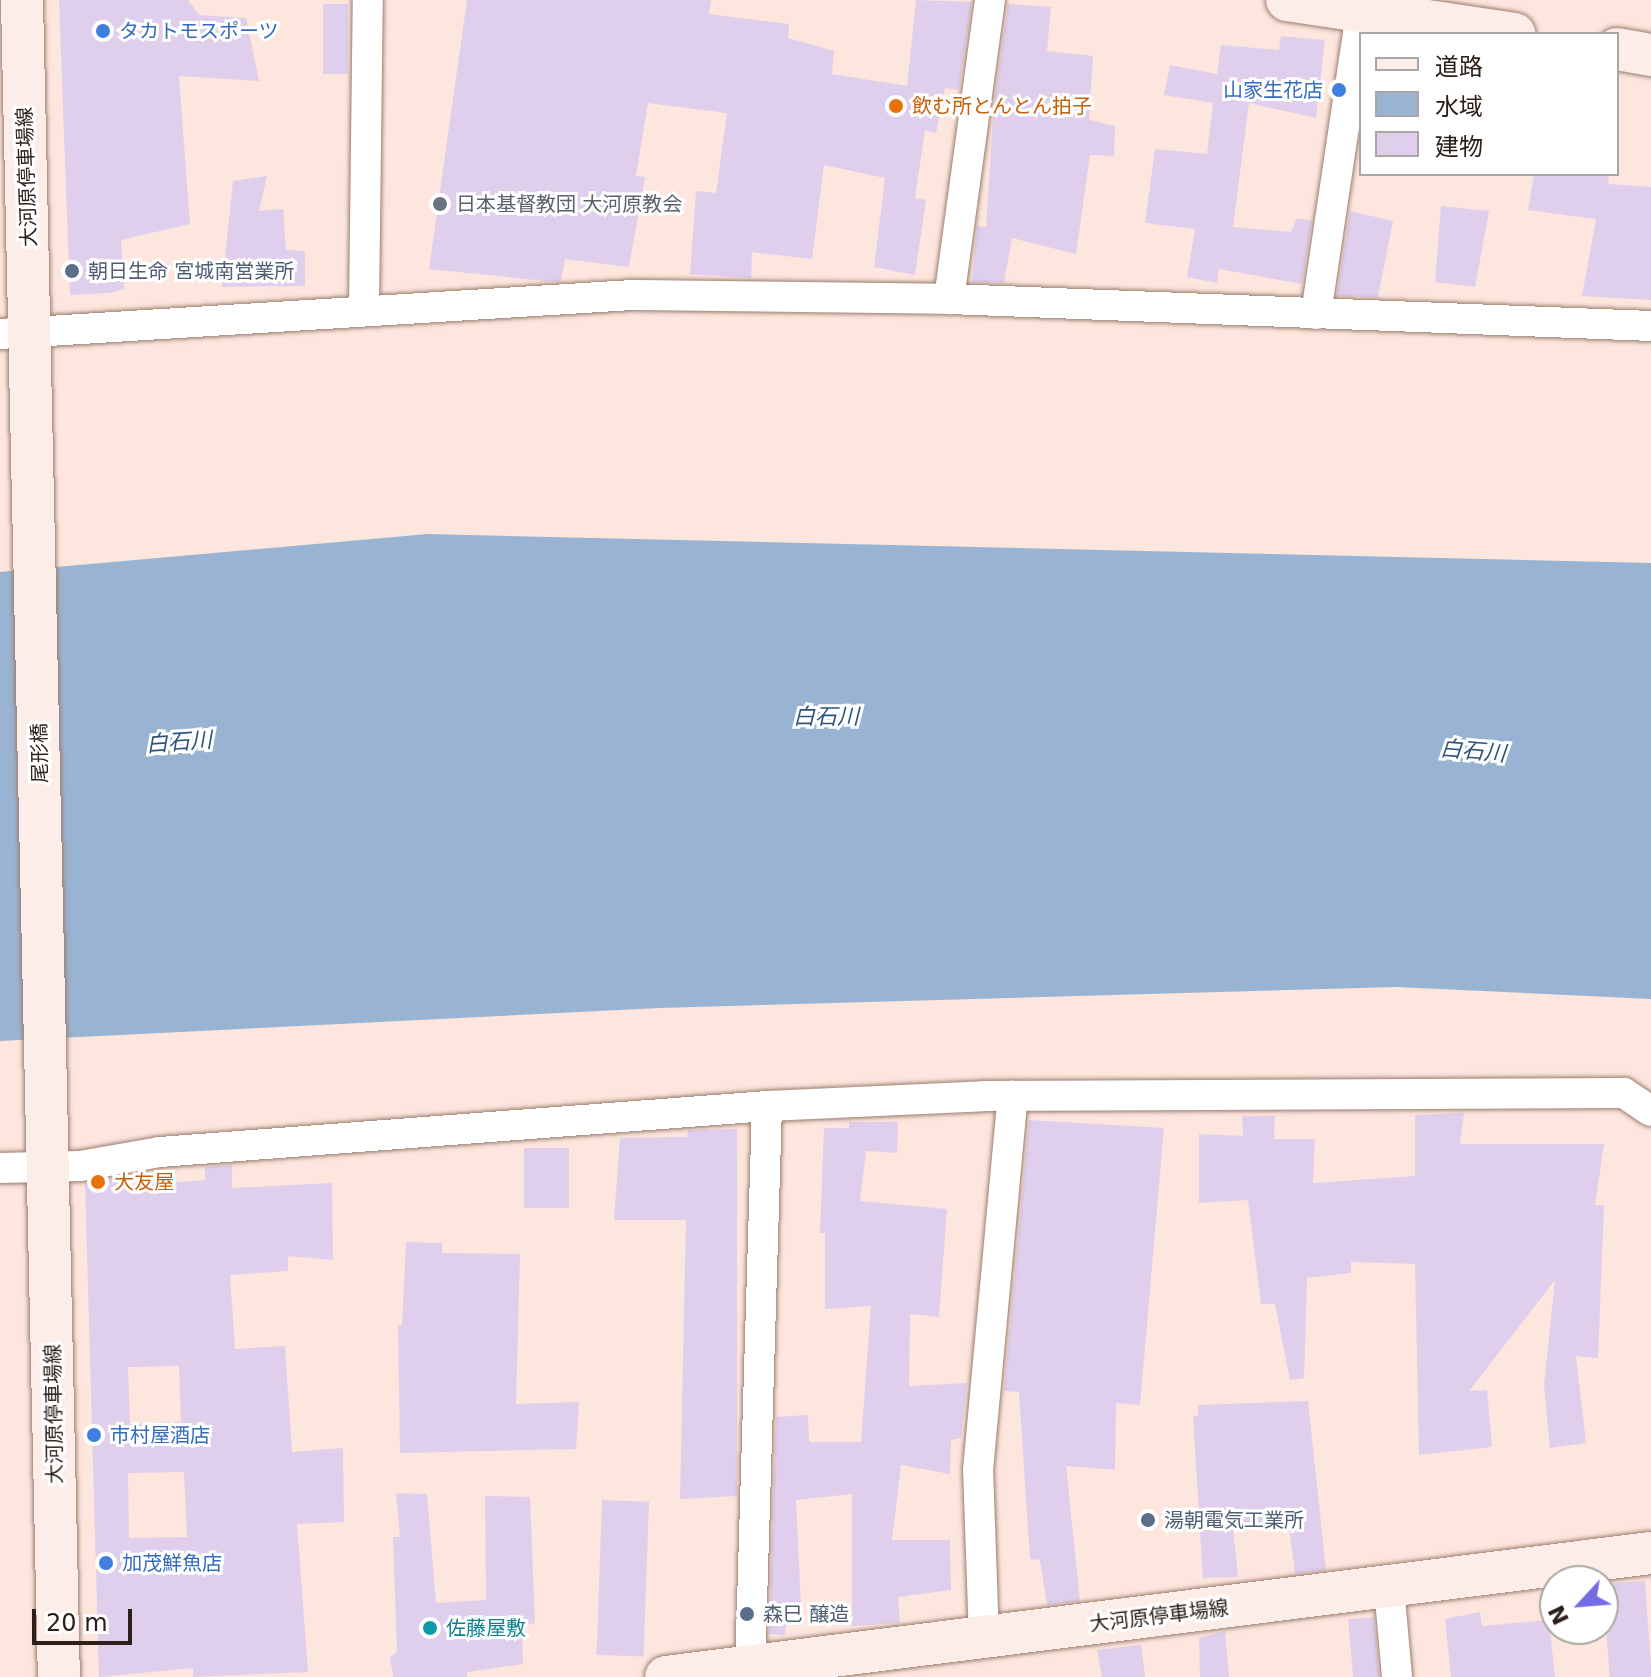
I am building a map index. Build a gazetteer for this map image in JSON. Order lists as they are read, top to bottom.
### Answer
{
  "streets": {
    "main road": ["大河原停車場線", "尾形橋"]
  },
  "crossings": [
    ["大河原停車場線", "尾形橋"]
  ],
  "water": ["白石川"],
  "places": [
    "タカトモスポーツ",
    "山家生花店",
    "飲む所とんとん拍子",
    "日本基督教団 大河原教会",
    "朝日生命 宮城南営業所",
    "大友屋",
    "市村屋酒店",
    "湯朝電気工業所",
    "加茂鮮魚店",
    "森巳 醸造",
    "佐藤屋敷"
  ],
  "legend": ["道路", "水域", "建物"],
  "scale_bar": "20 m",
  "north": "bottom left"
}
